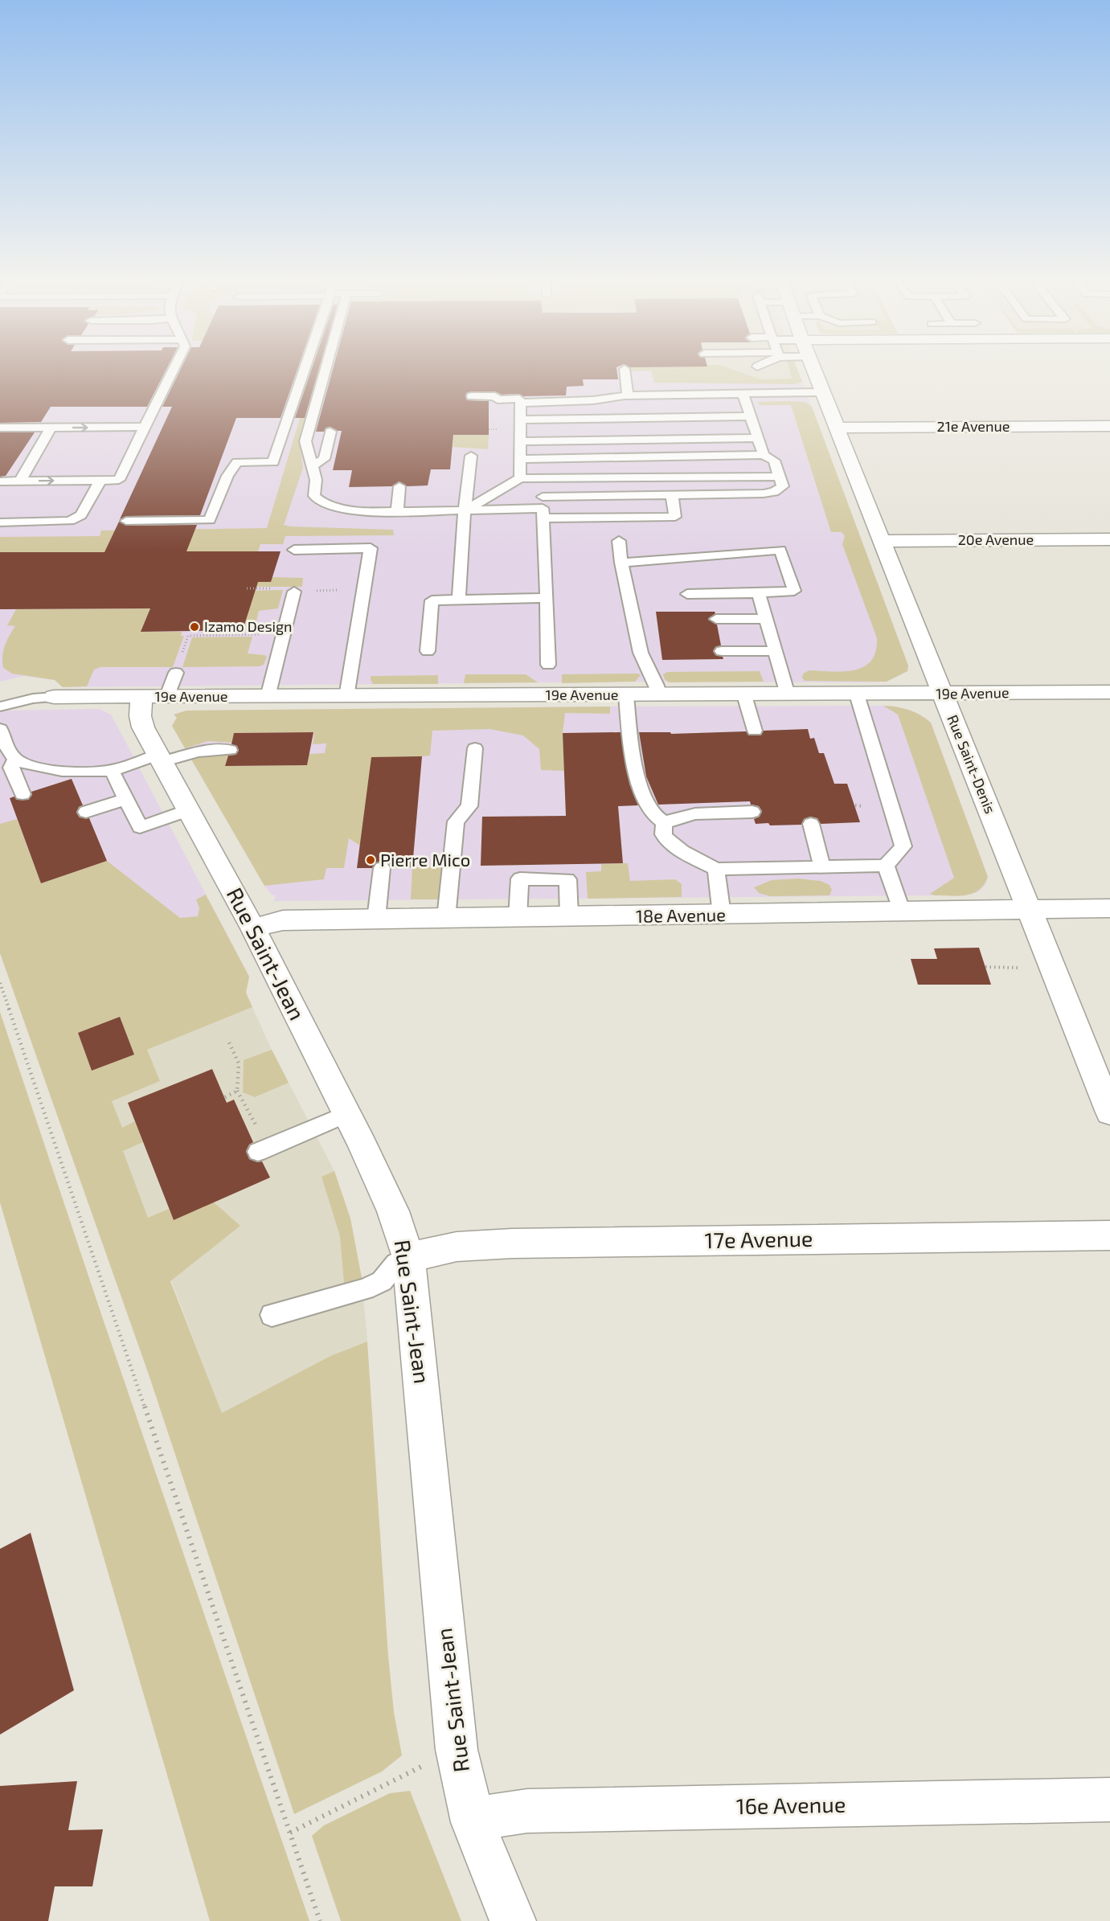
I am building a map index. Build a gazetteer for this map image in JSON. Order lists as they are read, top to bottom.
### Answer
{
  "streets": {
    "street": [
      "21e Avenue",
      "20e Avenue",
      "19e Avenue",
      "Rue Saint-Denis",
      "18e Avenue",
      "Rue Saint-Jean",
      "17e Avenue",
      "16e Avenue"
    ]
  },
  "crossings": [
    ["21e Avenue", "Rue Saint-Denis"],
    ["20e Avenue", "Rue Saint-Denis"],
    ["19e Avenue", "Rue Saint-Denis"],
    ["19e Avenue", "Rue Saint-Jean"],
    ["Rue Saint-Denis", "18e Avenue"],
    ["18e Avenue", "Rue Saint-Jean"],
    ["Rue Saint-Jean", "17e Avenue"],
    ["Rue Saint-Jean", "16e Avenue"]
  ],
  "places": ["Izamo Design", "Pierre Mico"]
}
